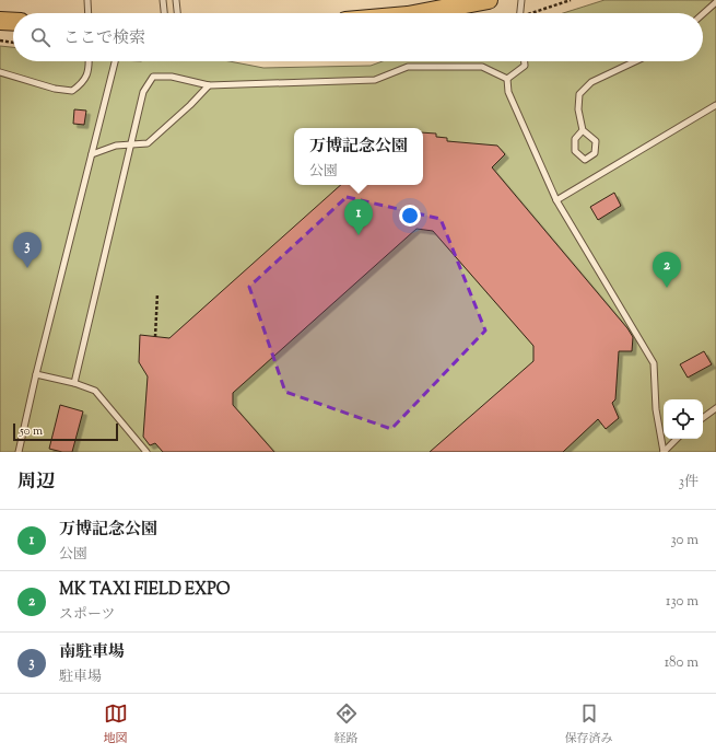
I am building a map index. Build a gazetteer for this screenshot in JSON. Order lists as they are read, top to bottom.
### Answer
{
  "scale_bar": "50 m",
  "page": {
    "search": "ここで検索",
    "popup": ["万博記念公園", "公園"],
    "pins": ["1", "3", "2"],
    "scale": "50 m",
    "heading": ["周辺", "3件"],
    "list": [
      {
        "mark": "1",
        "name": "万博記念公園",
        "note": "公園",
        "value": "30 m"
      },
      {
        "mark": "2",
        "name": "MK TAXI FIELD EXPO",
        "note": "スポーツ",
        "value": "130 m"
      },
      {
        "mark": "3",
        "name": "南駐車場",
        "note": "駐車場",
        "value": "180 m"
      }
    ],
    "nav": ["地図", "経路", "保存済み"]
  }
}
